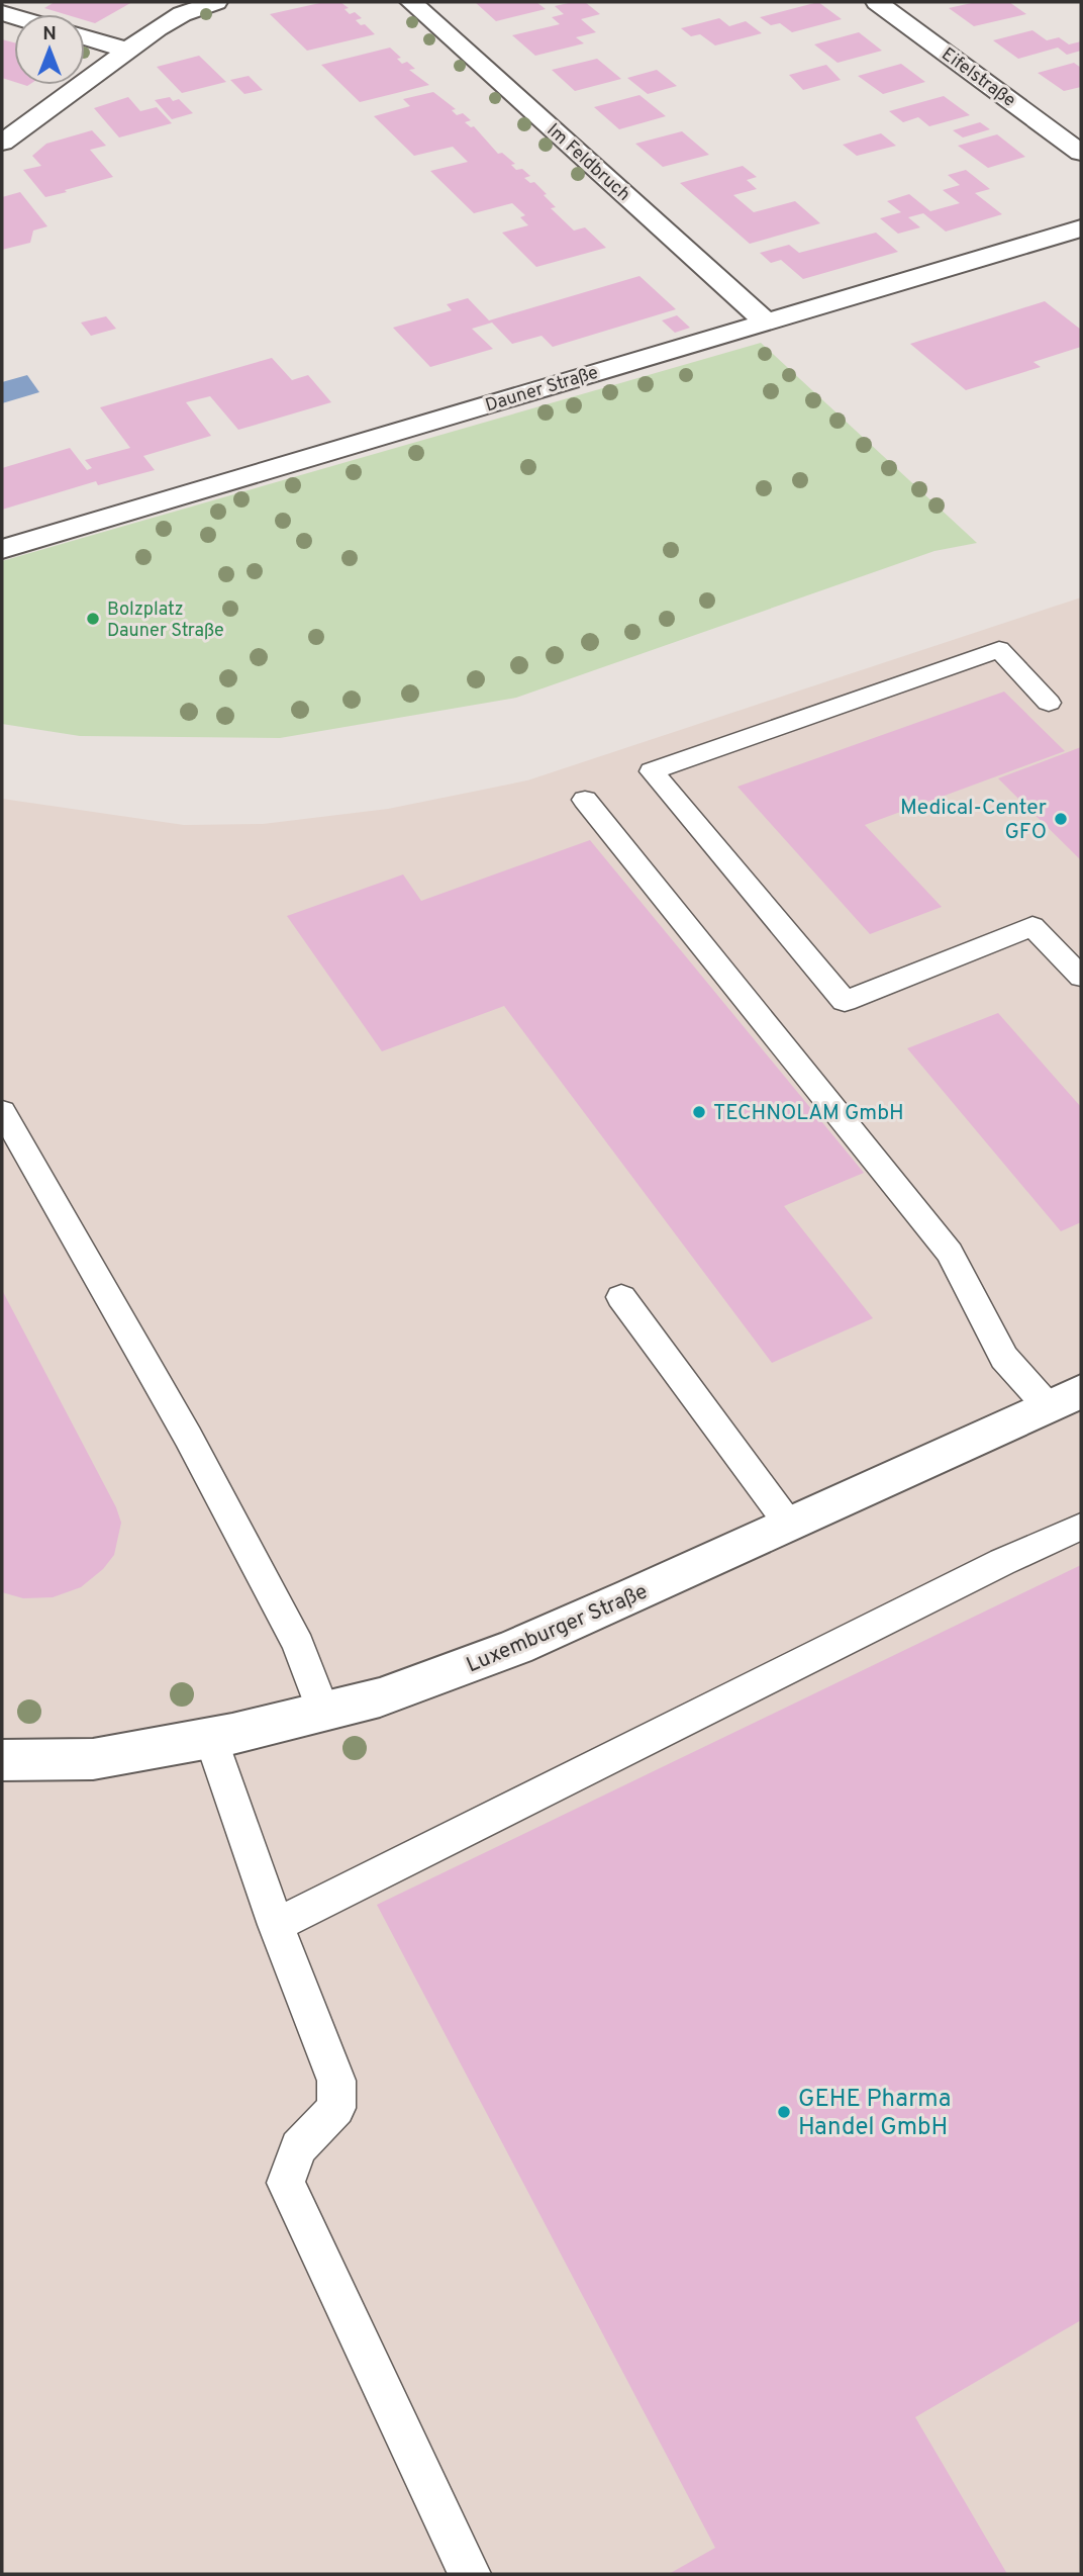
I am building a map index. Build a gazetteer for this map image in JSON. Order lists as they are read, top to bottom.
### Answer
{
  "streets": {
    "street": [
      "Eifelstraße",
      "Im Feldbruch",
      "Dauner Straße",
      "Luxemburger Straße"
    ]
  },
  "crossings": [
    ["Im Feldbruch", "Dauner Straße"]
  ],
  "places": [
    "Bolzplatz Dauner Straße",
    "Medical-Center GFO",
    "TECHNOLAM GmbH",
    "GEHE Pharma Handel GmbH"
  ],
  "north": "top"
}
